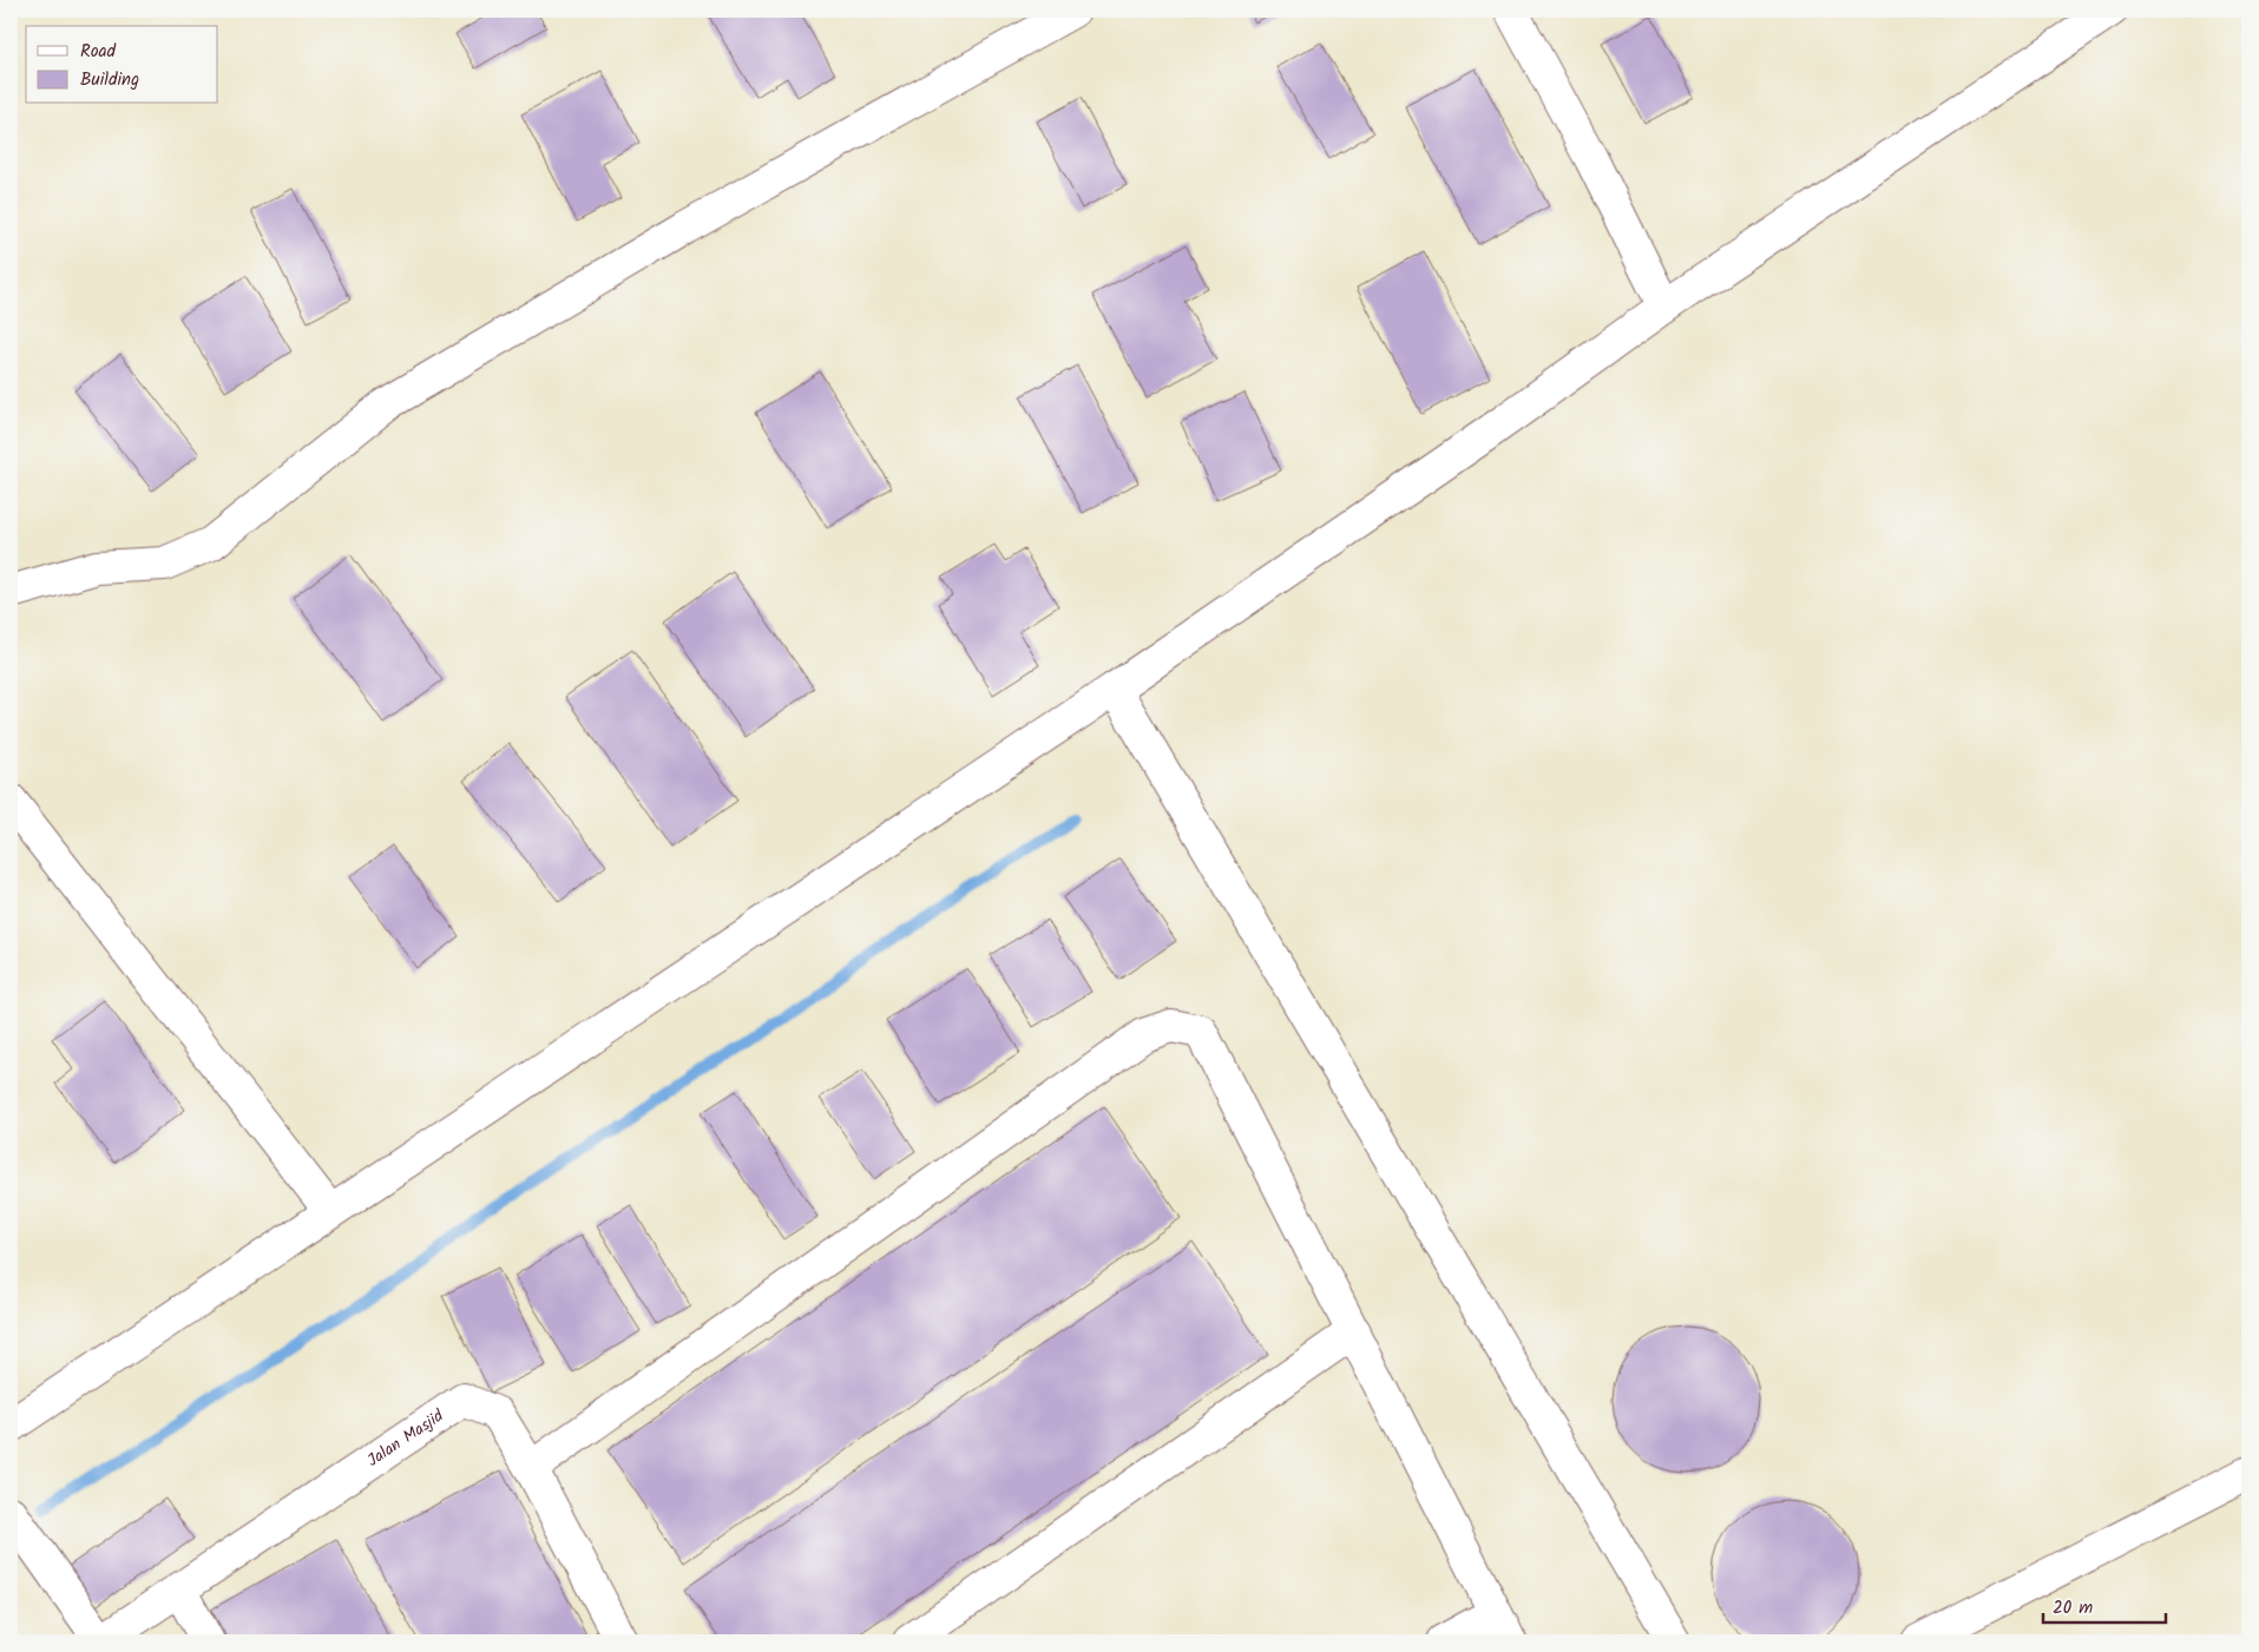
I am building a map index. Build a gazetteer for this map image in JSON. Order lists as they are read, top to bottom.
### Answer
{
  "streets": {
    "street": ["Jalan Masjid"]
  },
  "legend": ["Road", "Building"],
  "scale_bar": "20 m"
}
